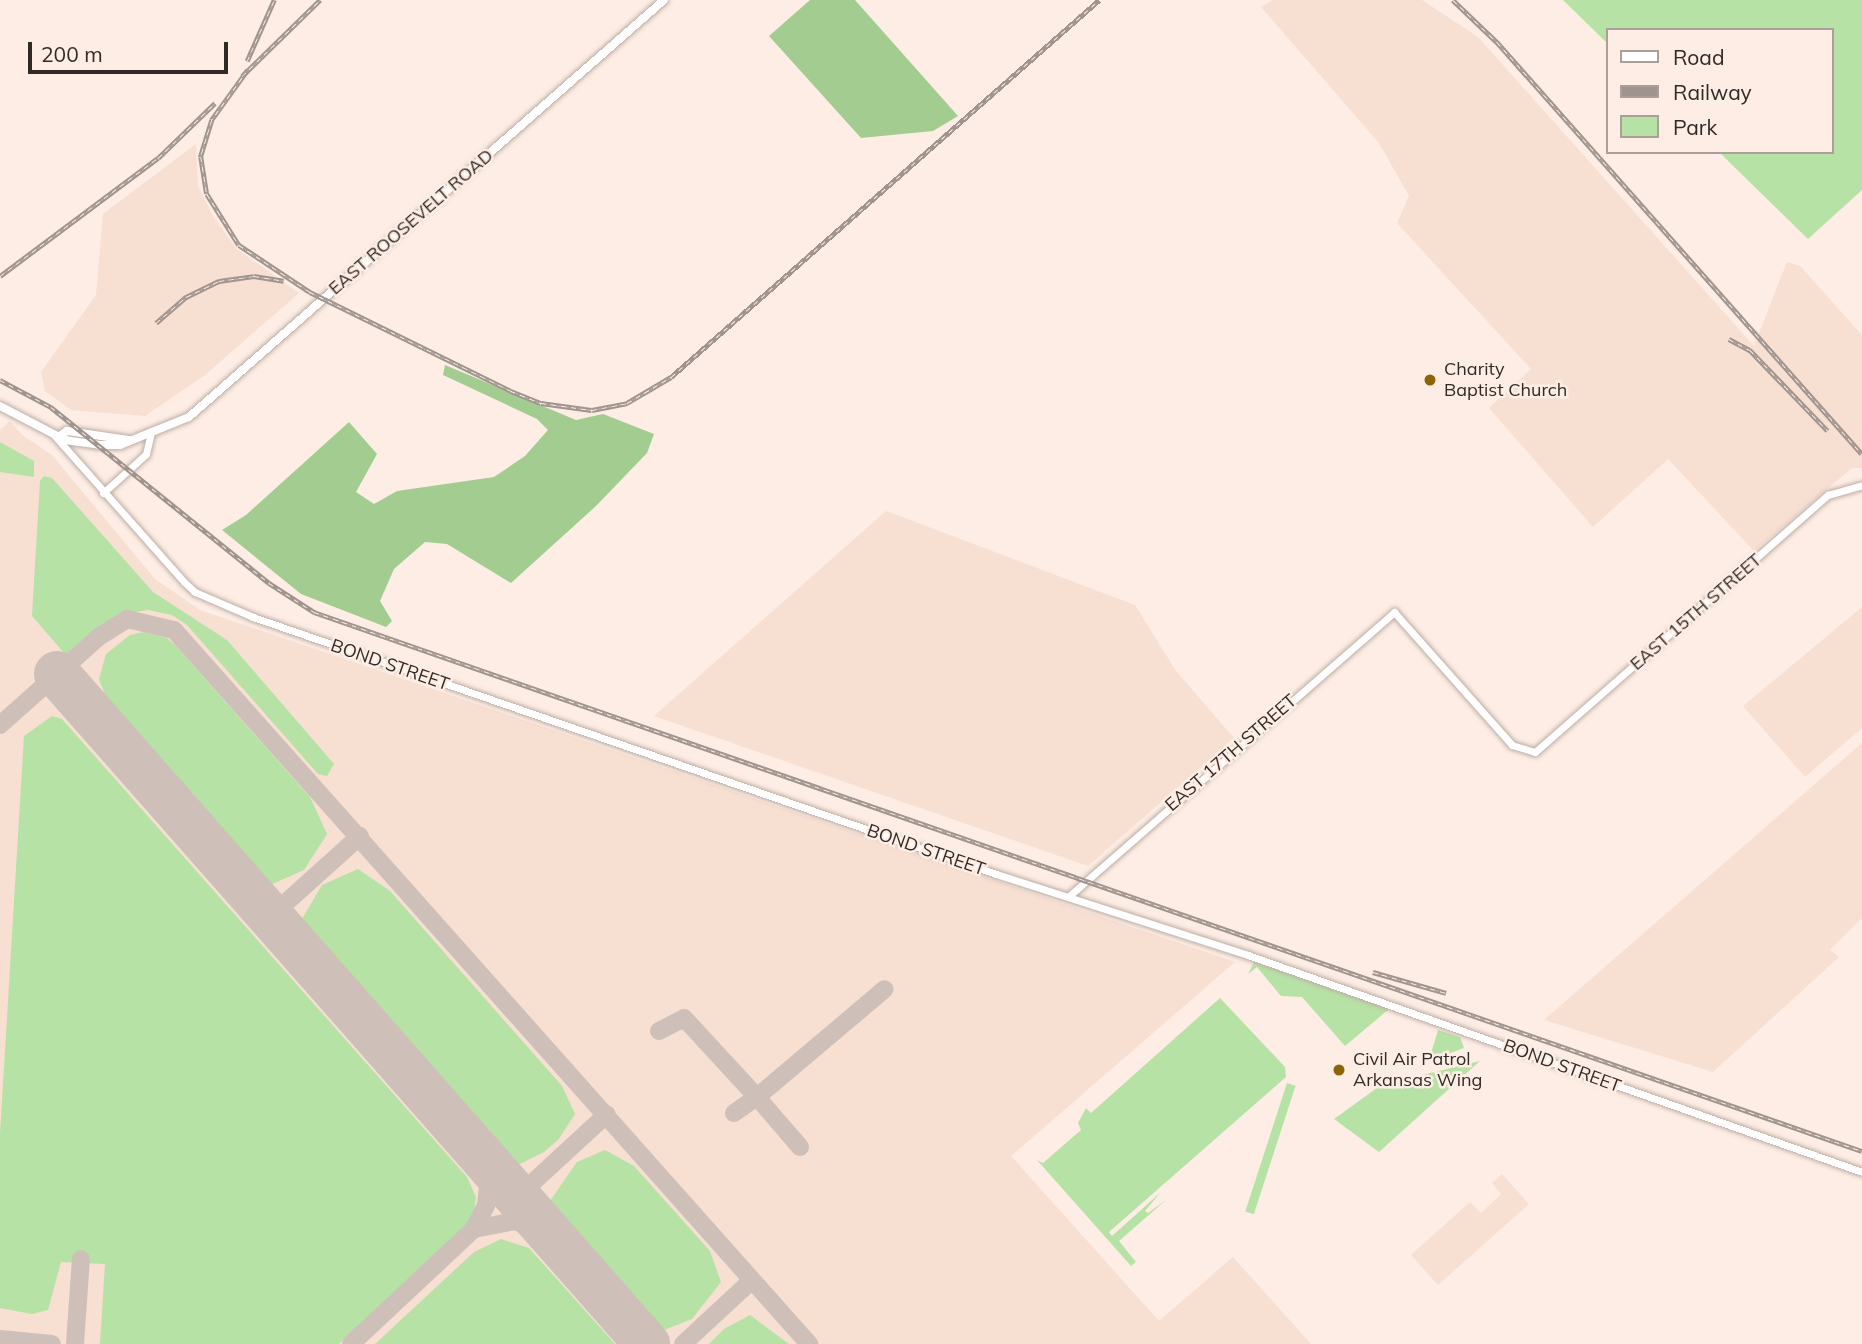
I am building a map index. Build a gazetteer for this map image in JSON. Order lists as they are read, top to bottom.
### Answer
{
  "streets": {
    "main road": ["EAST ROOSEVELT ROAD"],
    "street": ["EAST 15TH STREET", "BOND STREET", "EAST 17TH STREET"]
  },
  "crossings": [
    ["EAST ROOSEVELT ROAD", "BOND STREET"],
    ["EAST 15TH STREET", "EAST 17TH STREET"],
    ["BOND STREET", "EAST 17TH STREET"]
  ],
  "places": ["Charity Baptist Church", "Civil Air Patrol Arkansas Wing"],
  "legend": ["Road", "Railway", "Park"],
  "scale_bar": "200 m"
}
